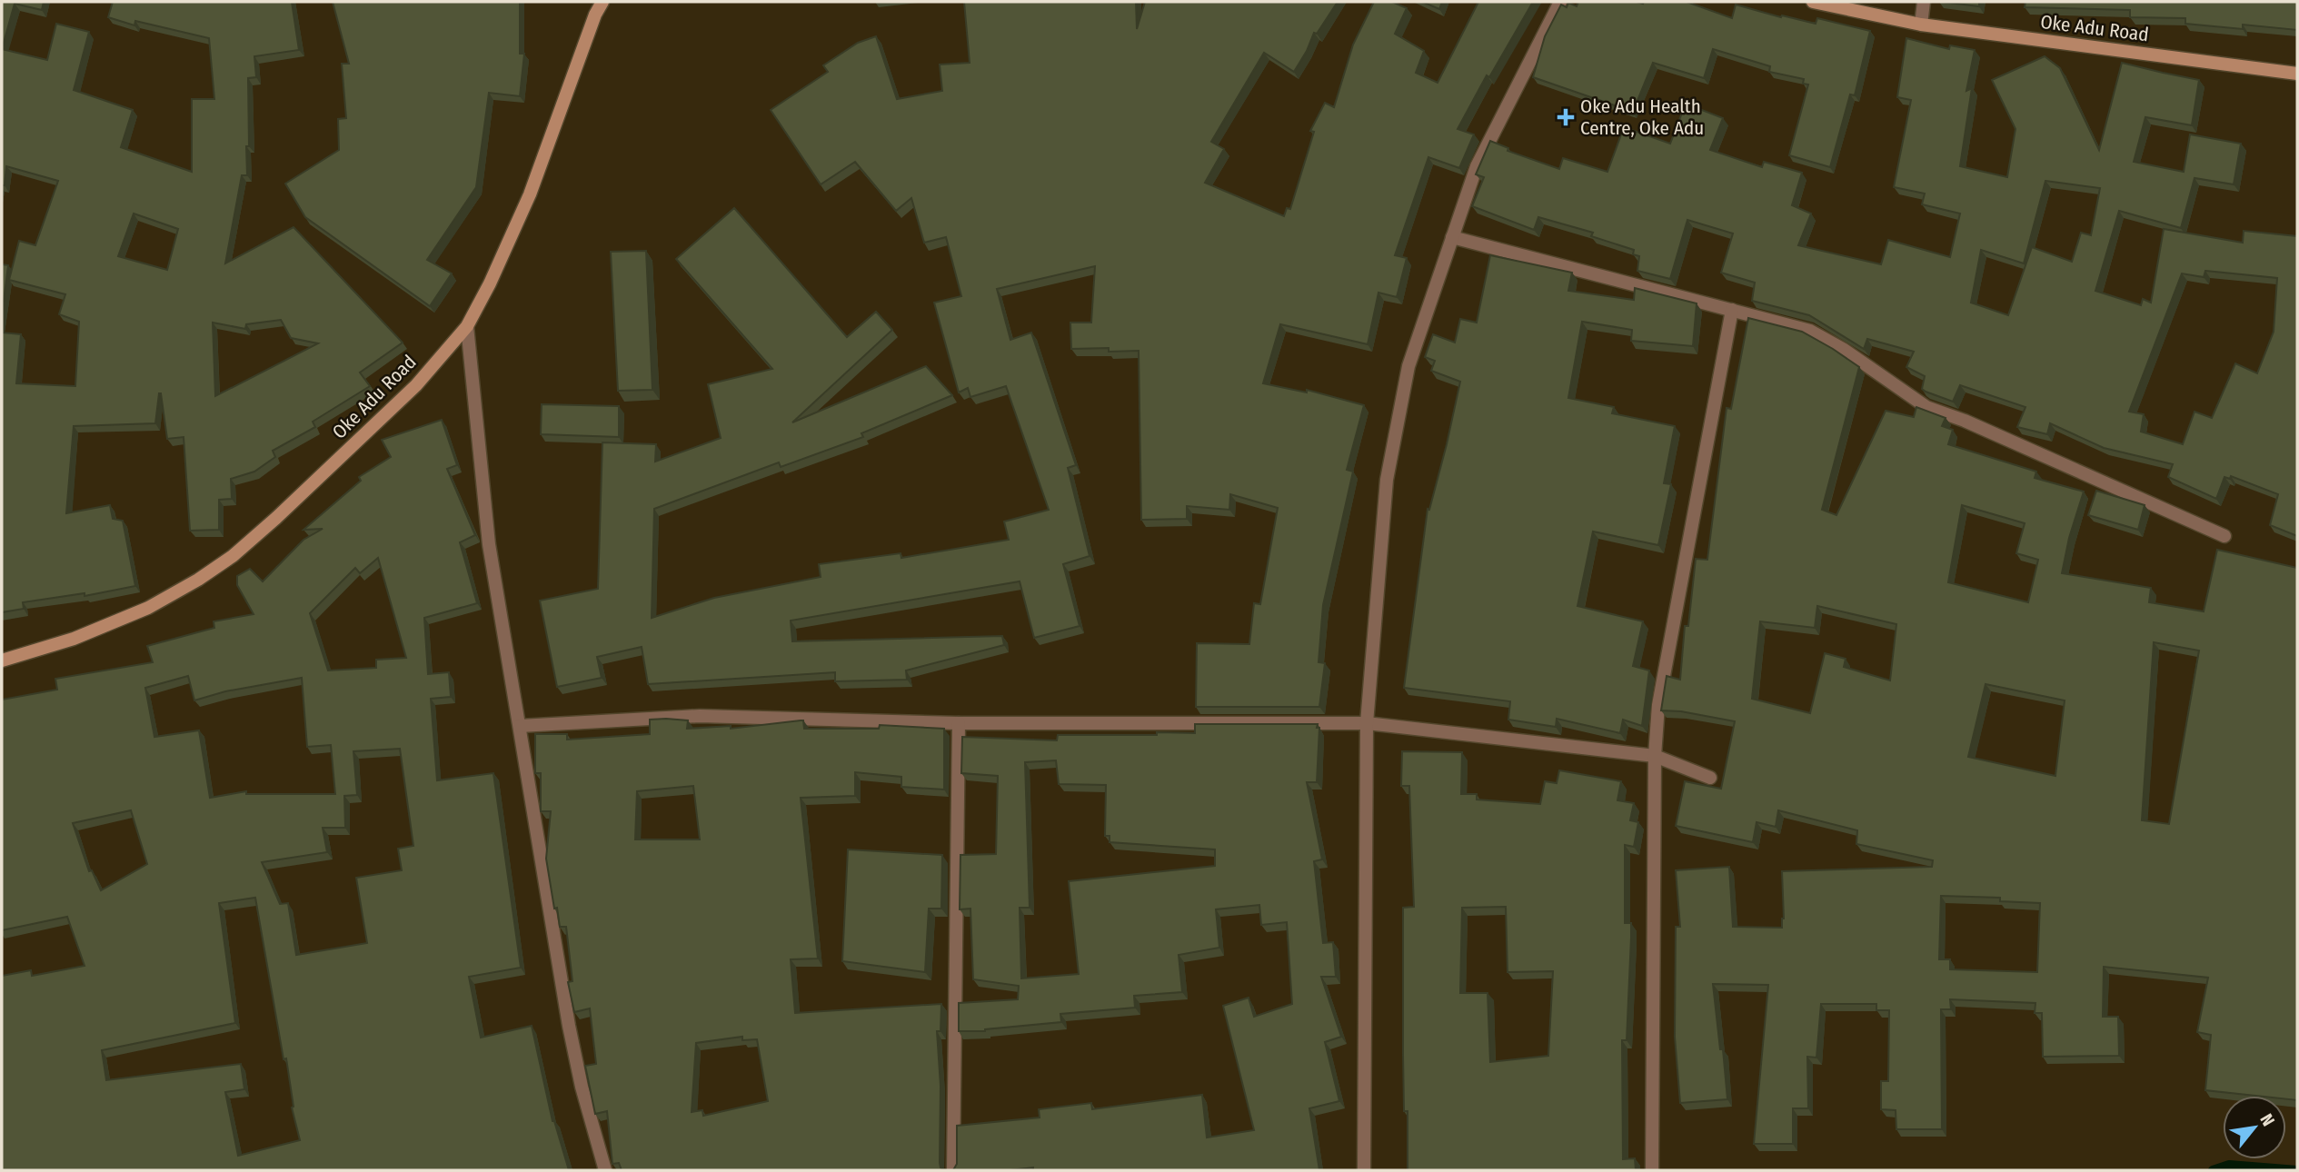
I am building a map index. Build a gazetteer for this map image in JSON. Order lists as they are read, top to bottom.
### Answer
{
  "streets": {
    "street": ["Oke Adu Road"]
  },
  "places": {
    "health": ["Oke Adu Health Centre, Oke Adu"]
  },
  "north": "top right"
}
